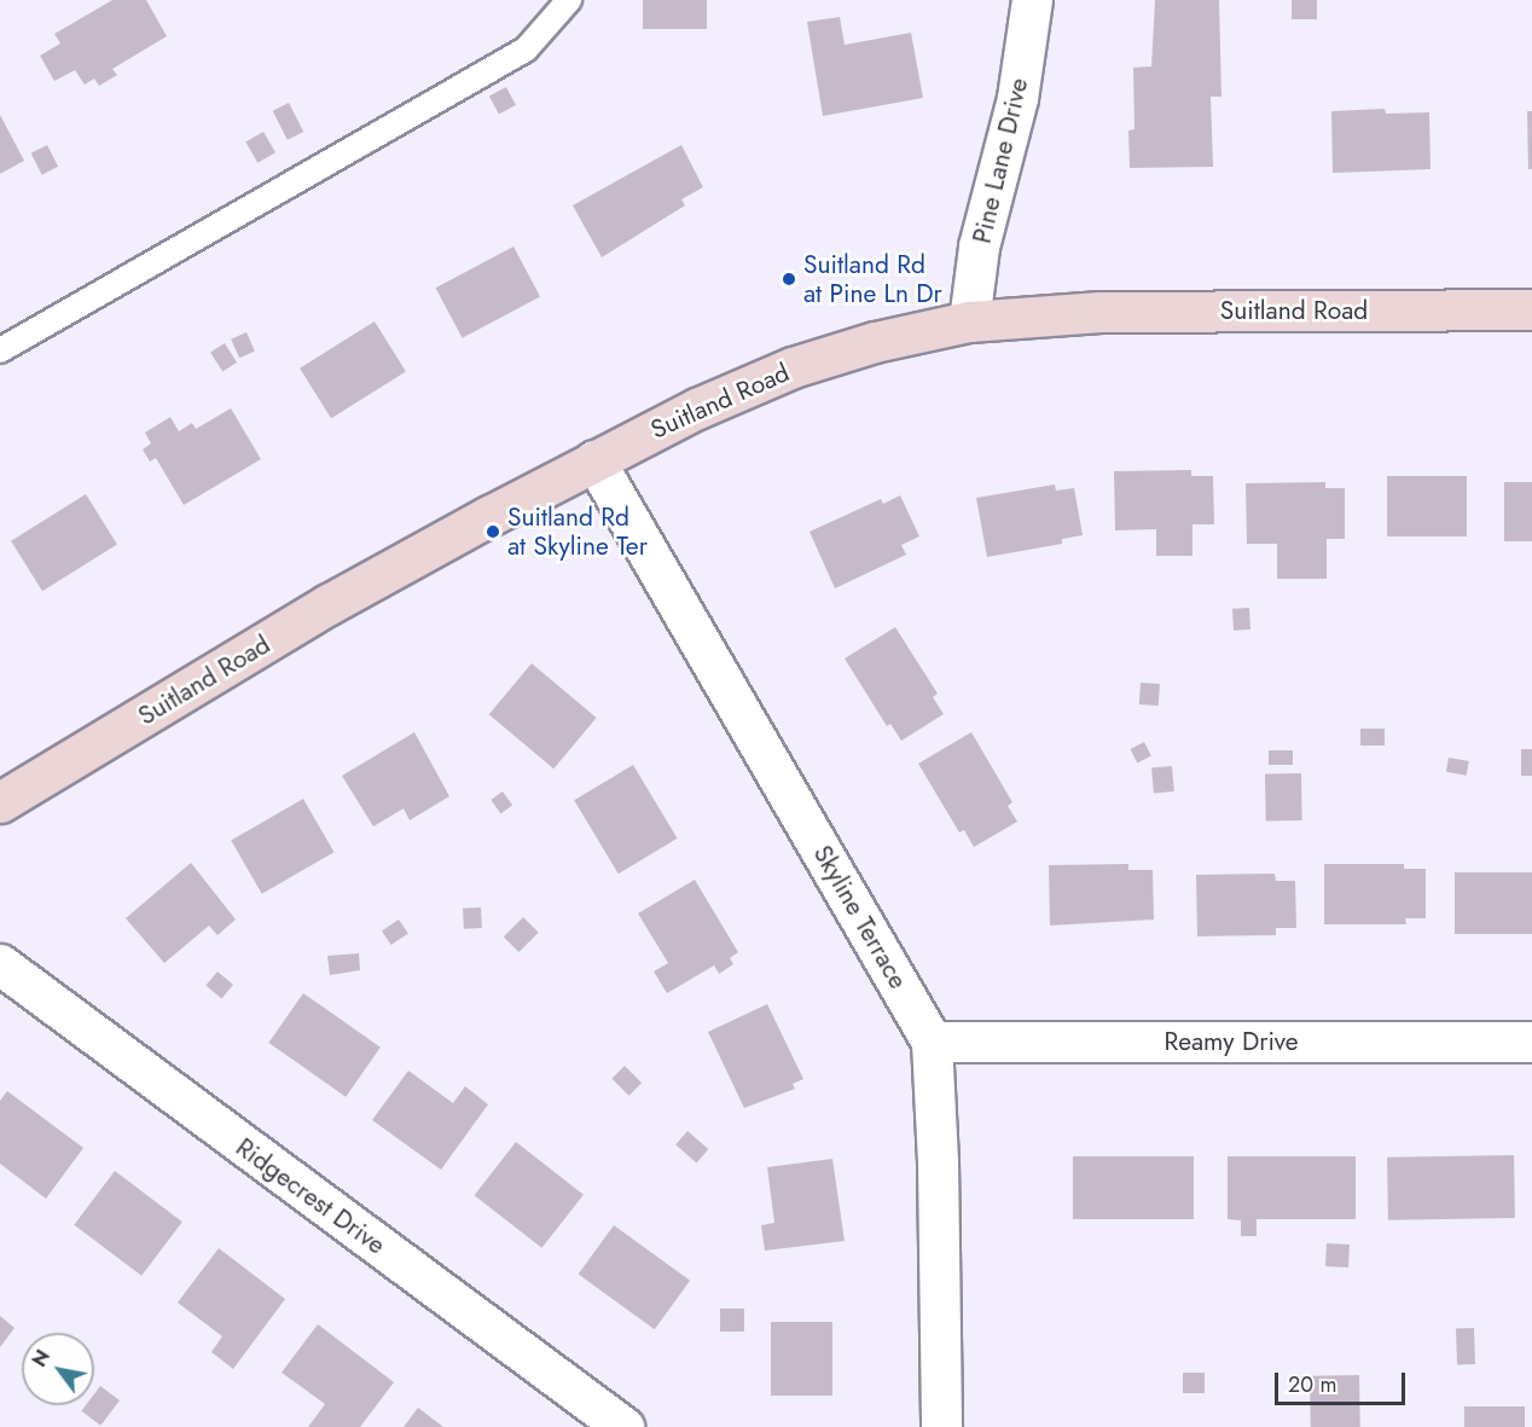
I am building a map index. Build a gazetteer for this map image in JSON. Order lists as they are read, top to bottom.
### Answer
{
  "streets": {
    "main road": ["Suitland Road"],
    "street": [
      "Pine Lane Drive",
      "Skyline Terrace",
      "Reamy Drive",
      "Ridgecrest Drive"
    ]
  },
  "crossings": [
    ["Pine Lane Drive", "Suitland Road"],
    ["Suitland Road", "Skyline Terrace"],
    ["Skyline Terrace", "Reamy Drive"]
  ],
  "places": ["Suitland Rd at Pine Ln Dr", "Suitland Rd at Skyline Ter"],
  "scale_bar": "20 m",
  "north": "top left"
}
